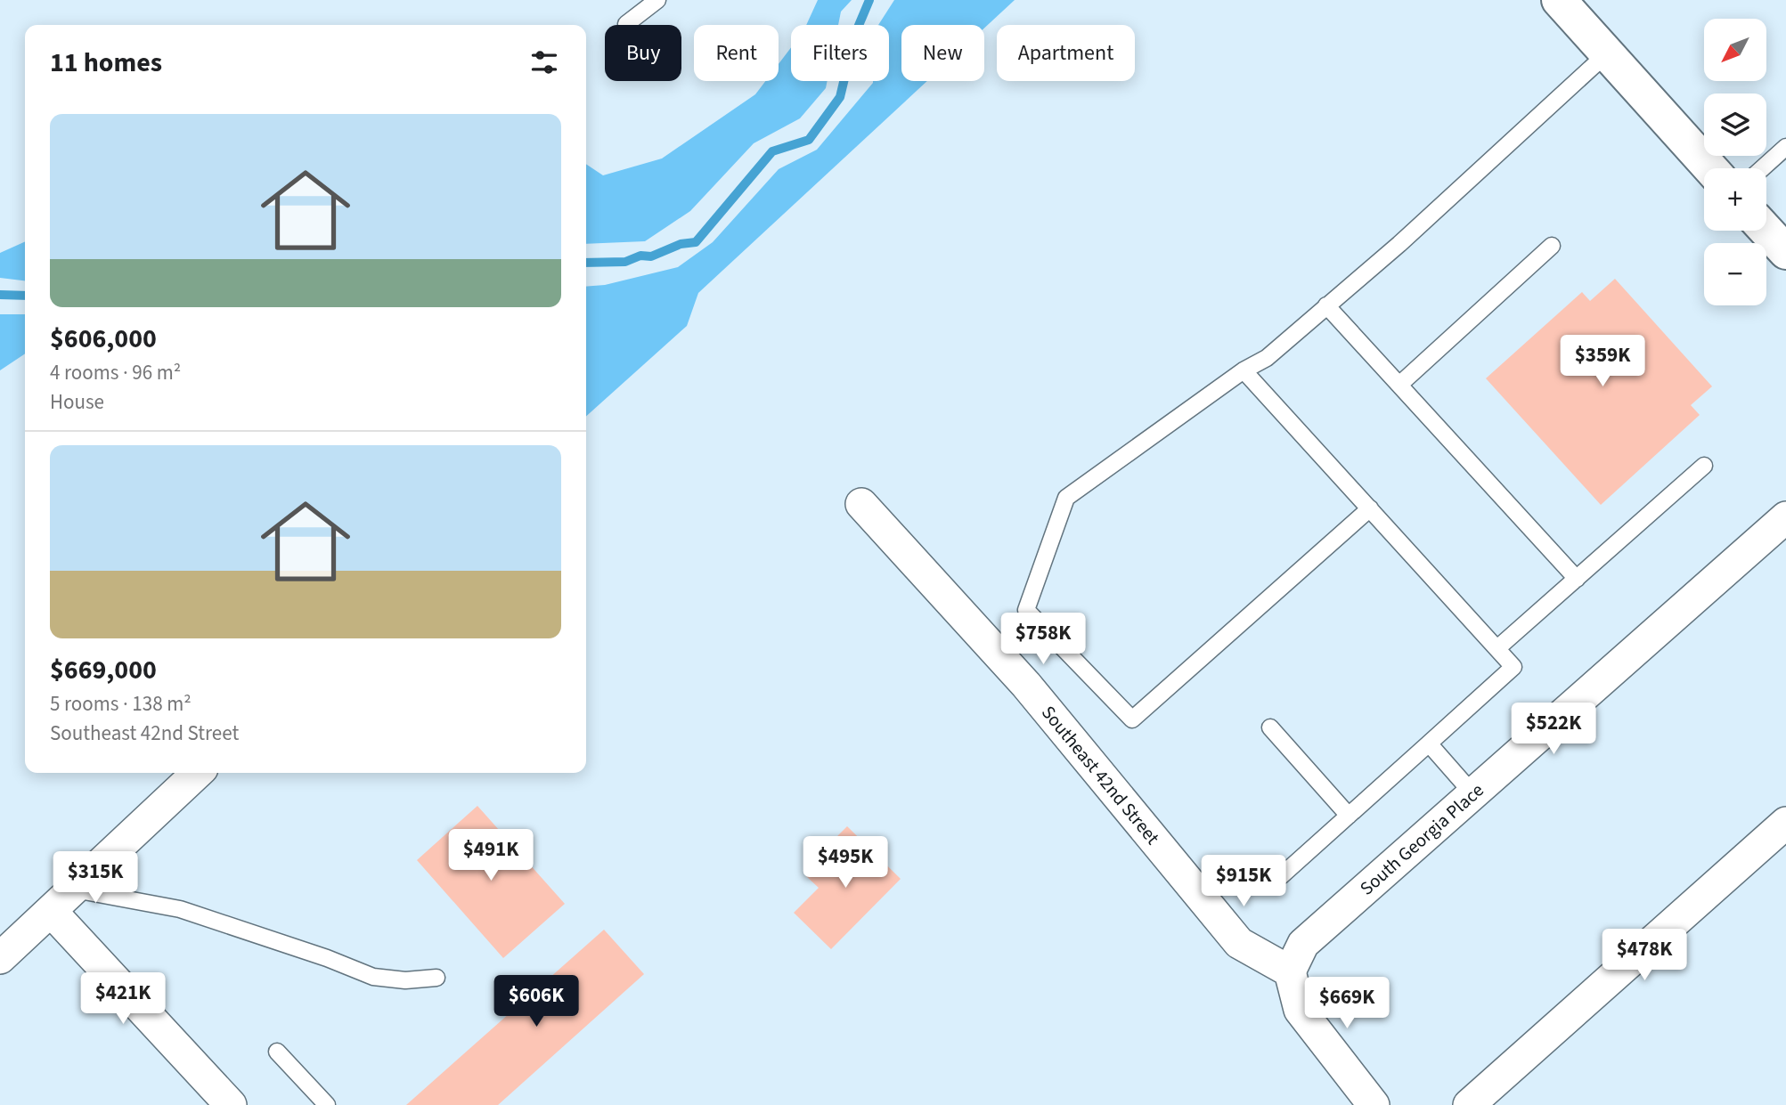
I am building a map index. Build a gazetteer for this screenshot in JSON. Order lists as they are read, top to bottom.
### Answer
{
  "streets": {
    "street": ["Southeast 42nd Street", "South Georgia Place"]
  },
  "crossings": [
    ["Southeast 42nd Street", "South Georgia Place"]
  ],
  "north": "bottom left",
  "page": {
    "map_buttons": ["+", "−"],
    "chip": [
      "Buy",
      "Rent",
      "Filters",
      "New",
      "Apartment"
    ],
    "heading": "11 homes",
    "list": [
      {
        "name": "$606,000",
        "note": "4 rooms · 96 m² · House"
      },
      {
        "name": "$669,000",
        "note": "5 rooms · 138 m² · Southeast 42nd Street"
      }
    ],
    "price": [
      "$359K",
      "$758K",
      "$522K",
      "$491K",
      "$495K",
      "$315K",
      "$915K",
      "$478K",
      "$421K",
      "$606K",
      "$669K"
    ]
  }
}
